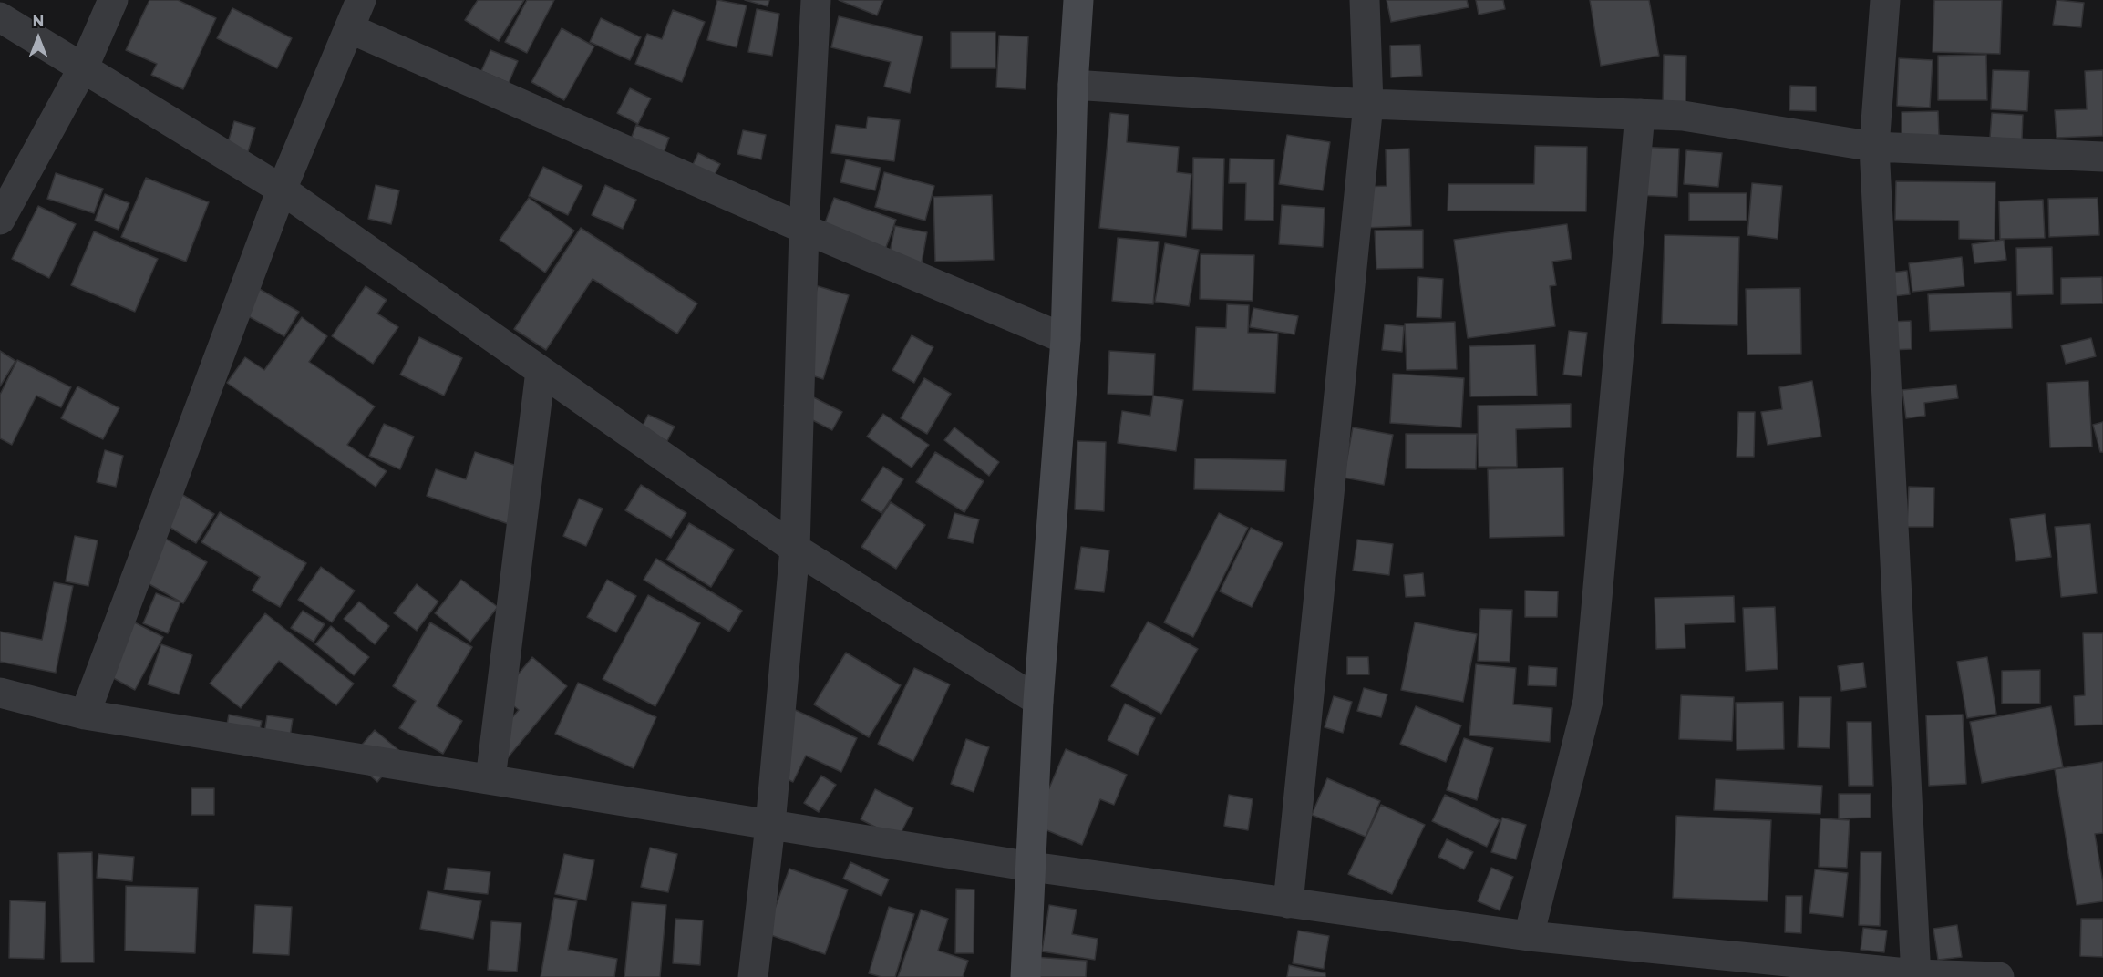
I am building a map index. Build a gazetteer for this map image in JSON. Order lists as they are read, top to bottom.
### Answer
{
  "north": "top"
}
